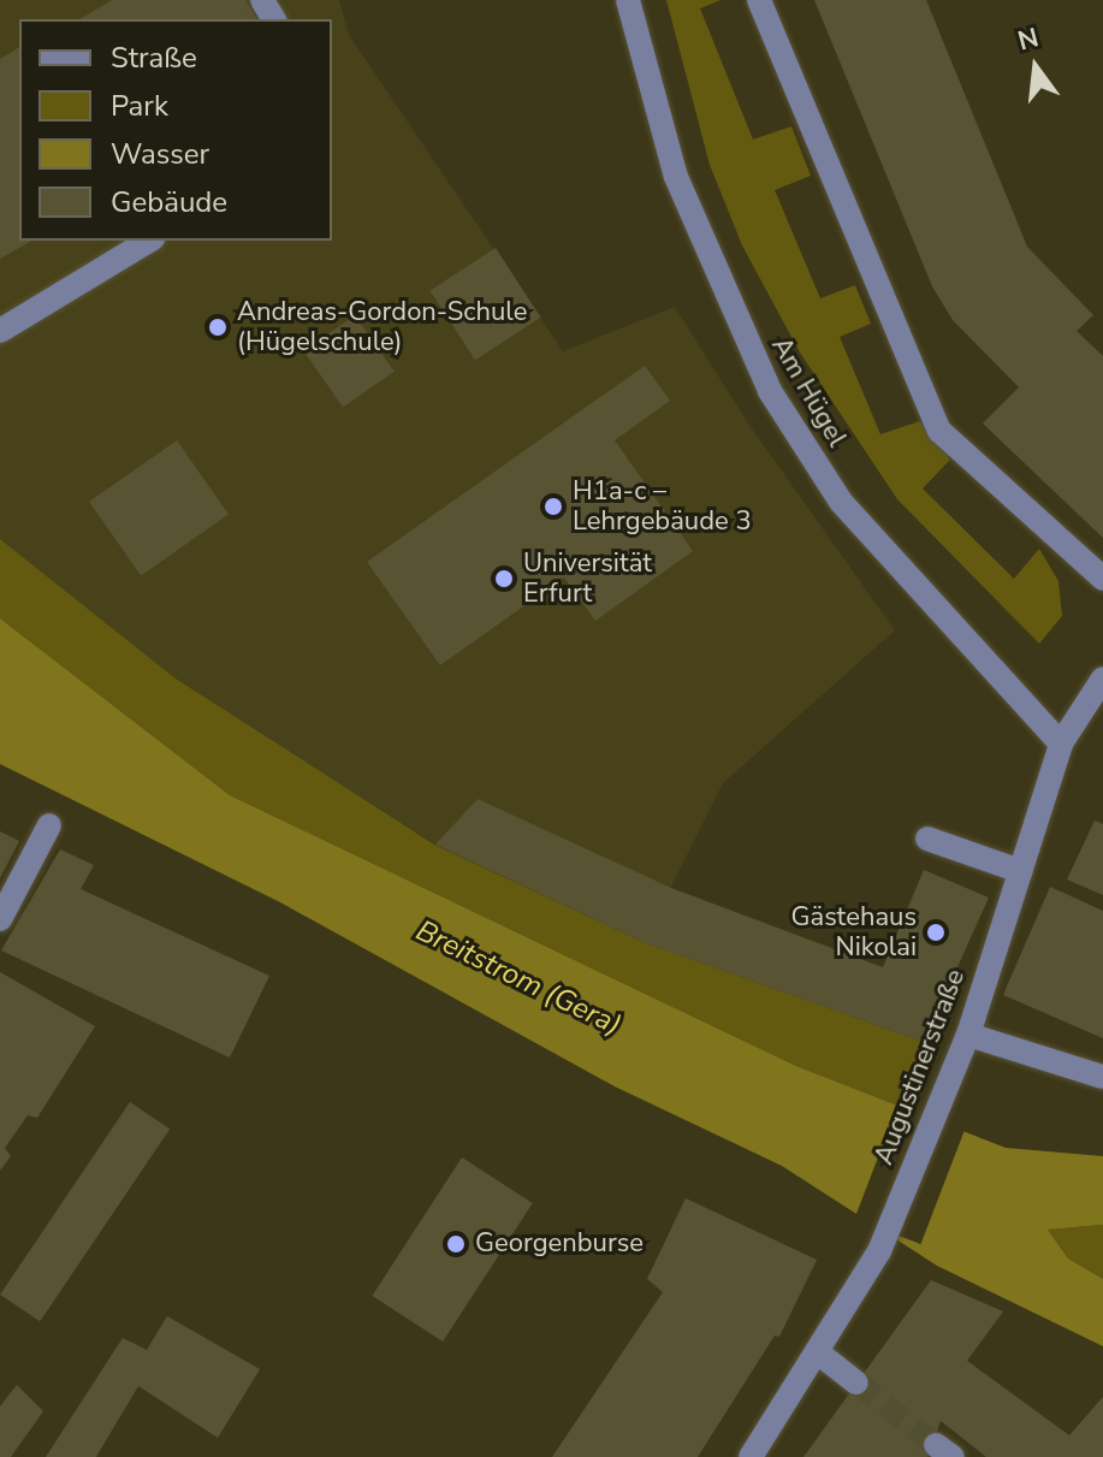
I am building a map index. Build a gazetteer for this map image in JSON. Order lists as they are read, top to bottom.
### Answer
{
  "streets": {
    "street": ["Am Hügel", "Augustinerstraße"]
  },
  "crossings": [
    ["Am Hügel", "Augustinerstraße"]
  ],
  "water": ["Breitstrom (Gera)"],
  "places": [
    "Andreas-Gordon-Schule (Hügelschule)",
    "H1a-c – Lehrgebäude 3",
    "Universität Erfurt",
    "Gästehaus Nikolai",
    "Georgenburse"
  ],
  "legend": [
    "Straße",
    "Park",
    "Wasser",
    "Gebäude"
  ],
  "north": "top"
}
